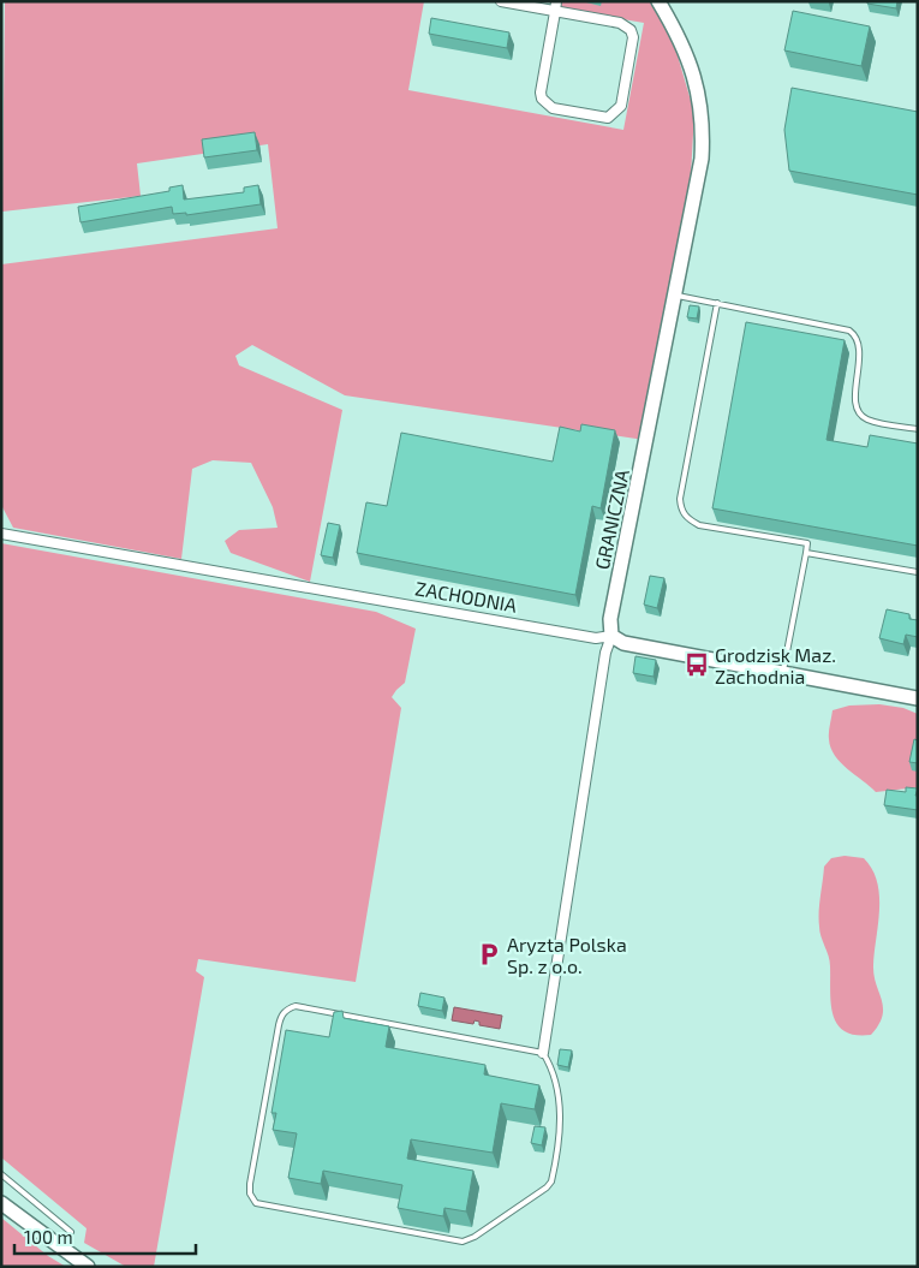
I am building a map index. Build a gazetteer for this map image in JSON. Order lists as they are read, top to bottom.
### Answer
{
  "streets": {
    "street": ["GRANICZNA", "ZACHODNIA"]
  },
  "crossings": [
    ["GRANICZNA", "ZACHODNIA"]
  ],
  "places": {
    "bus stop": ["Grodzisk Maz. Zachodnia"],
    "parking": ["Aryzta Polska Sp. z o.o."]
  },
  "scale_bar": "100 m"
}
